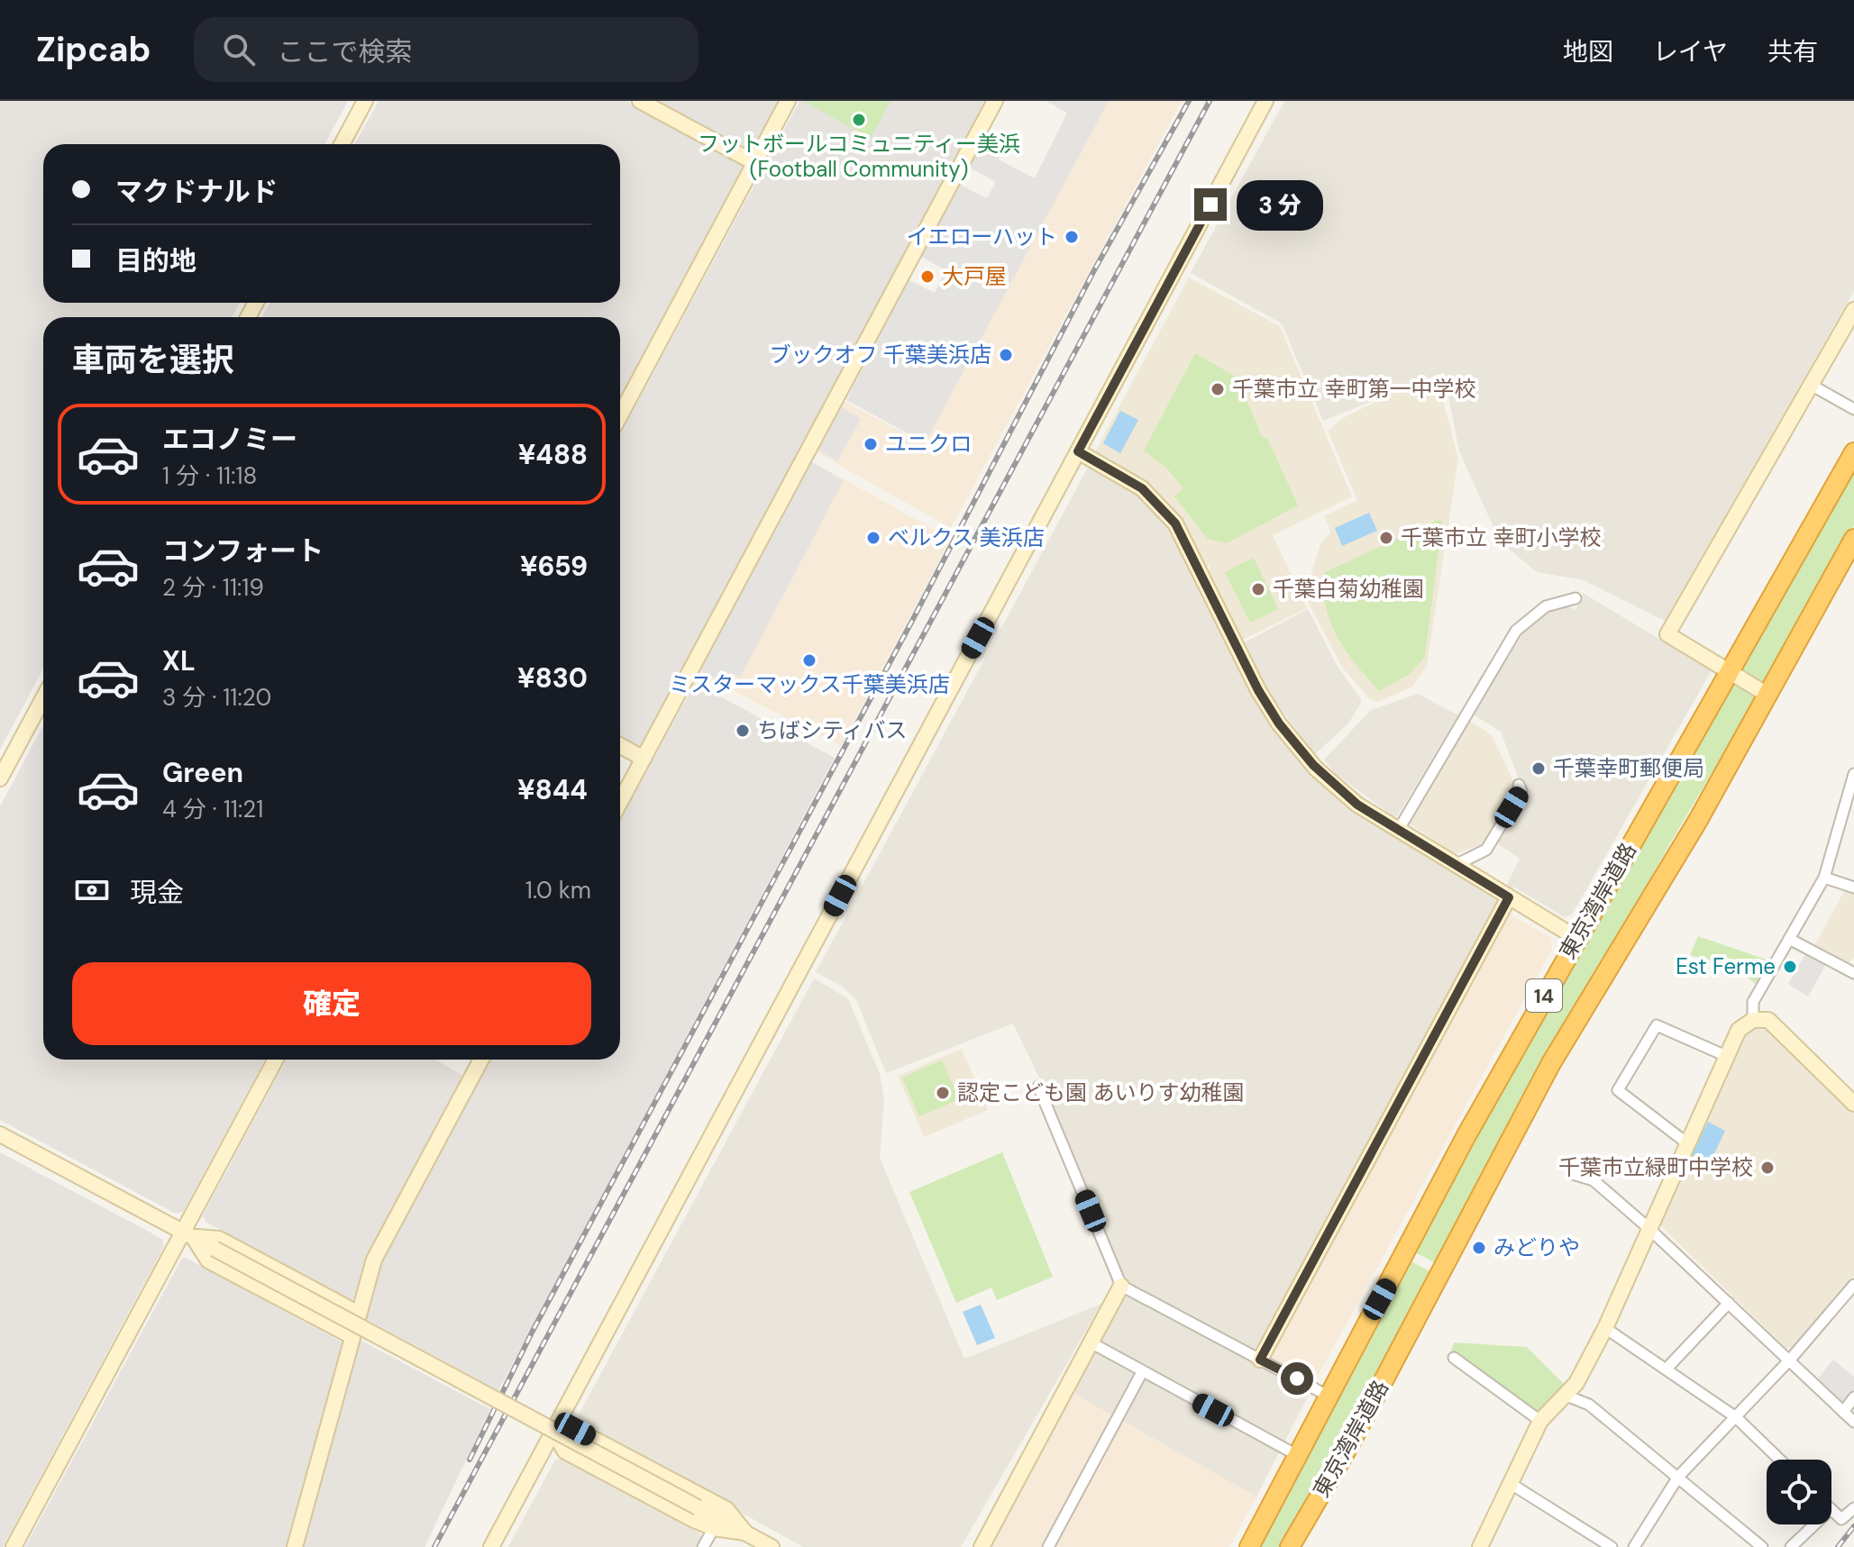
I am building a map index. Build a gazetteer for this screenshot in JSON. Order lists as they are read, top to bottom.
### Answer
{
  "streets": {
    "highway": ["東京湾岸道路", "14"]
  },
  "places": [
    "フットボールコミュニティー美浜 (Football Community)",
    "イエローハット",
    "大戸屋",
    "ブックオフ 千葉美浜店",
    "千葉市立 幸町第一中学校",
    "ユニクロ",
    "ベルクス 美浜店",
    "千葉市立 幸町小学校",
    "千葉白菊幼稚園",
    "ミスターマックス千葉美浜店",
    "ちばシティバス",
    "千葉幸町郵便局",
    "Est Ferme",
    "認定こども園 あいりす幼稚園",
    "千葉市立緑町中学校",
    "みどりや"
  ],
  "page": {
    "header": "Zipcab",
    "search": "ここで検索",
    "nav": ["地図", "レイヤ", "共有"],
    "banner": ["マクドナルド", "目的地"],
    "bubble": "3 分",
    "heading": "車両を選択",
    "list": [
      {
        "name": "エコノミー",
        "note": "1 分 · 11:18",
        "value": "¥488"
      },
      {
        "name": "コンフォート",
        "note": "2 分 · 11:19",
        "value": "¥659"
      },
      {
        "name": "XL",
        "note": "3 分 · 11:20",
        "value": "¥830"
      },
      {
        "name": "Green",
        "note": "4 分 · 11:21",
        "value": "¥844"
      }
    ],
    "pay": ["現金", "1.0 km"],
    "buttons": "確定"
  }
}
